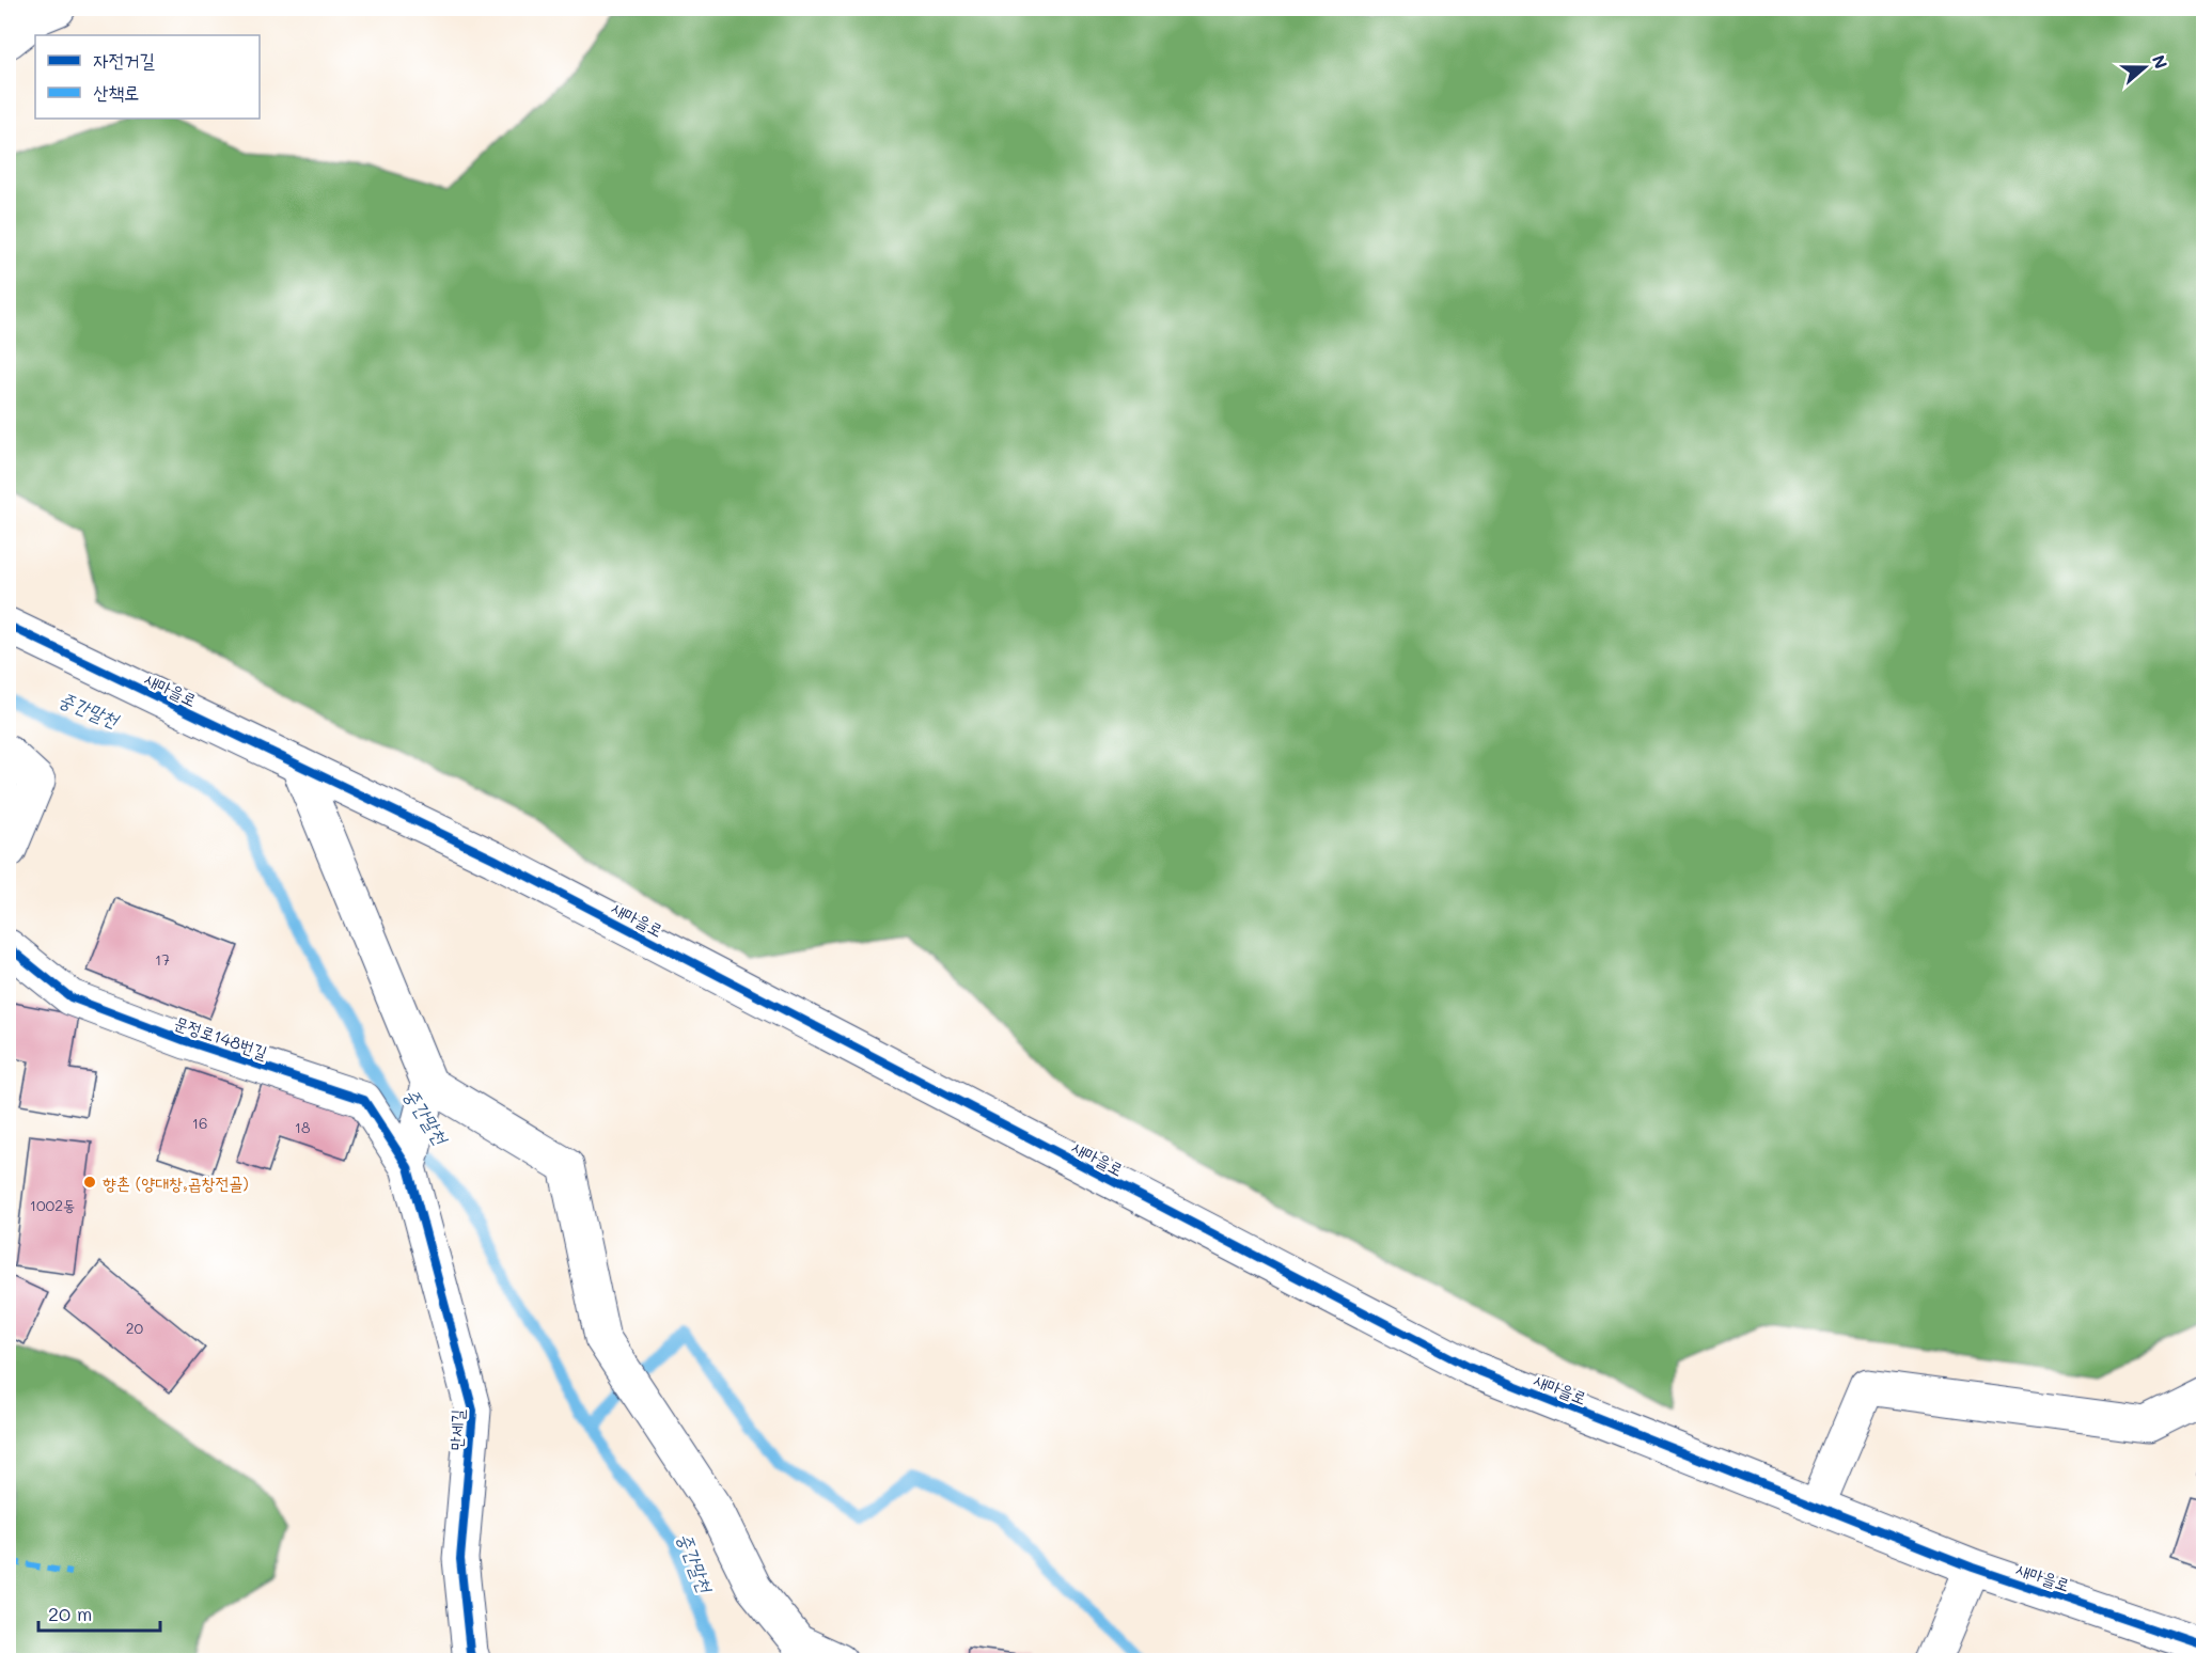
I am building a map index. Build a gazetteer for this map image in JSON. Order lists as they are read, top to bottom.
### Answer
{
  "streets": {
    "street": ["새마을로", "문정로148번길", "만세길"]
  },
  "crossings": [
    ["문정로148번길", "만세길"]
  ],
  "water": ["중간말천"],
  "places": ["향촌 (양대창,곱창전골)"],
  "house_numbers": [
    "17",
    "16",
    "18",
    "1002동",
    "20"
  ],
  "legend": ["자전거길", "산책로"],
  "scale_bar": "20 m",
  "north": "right"
}
